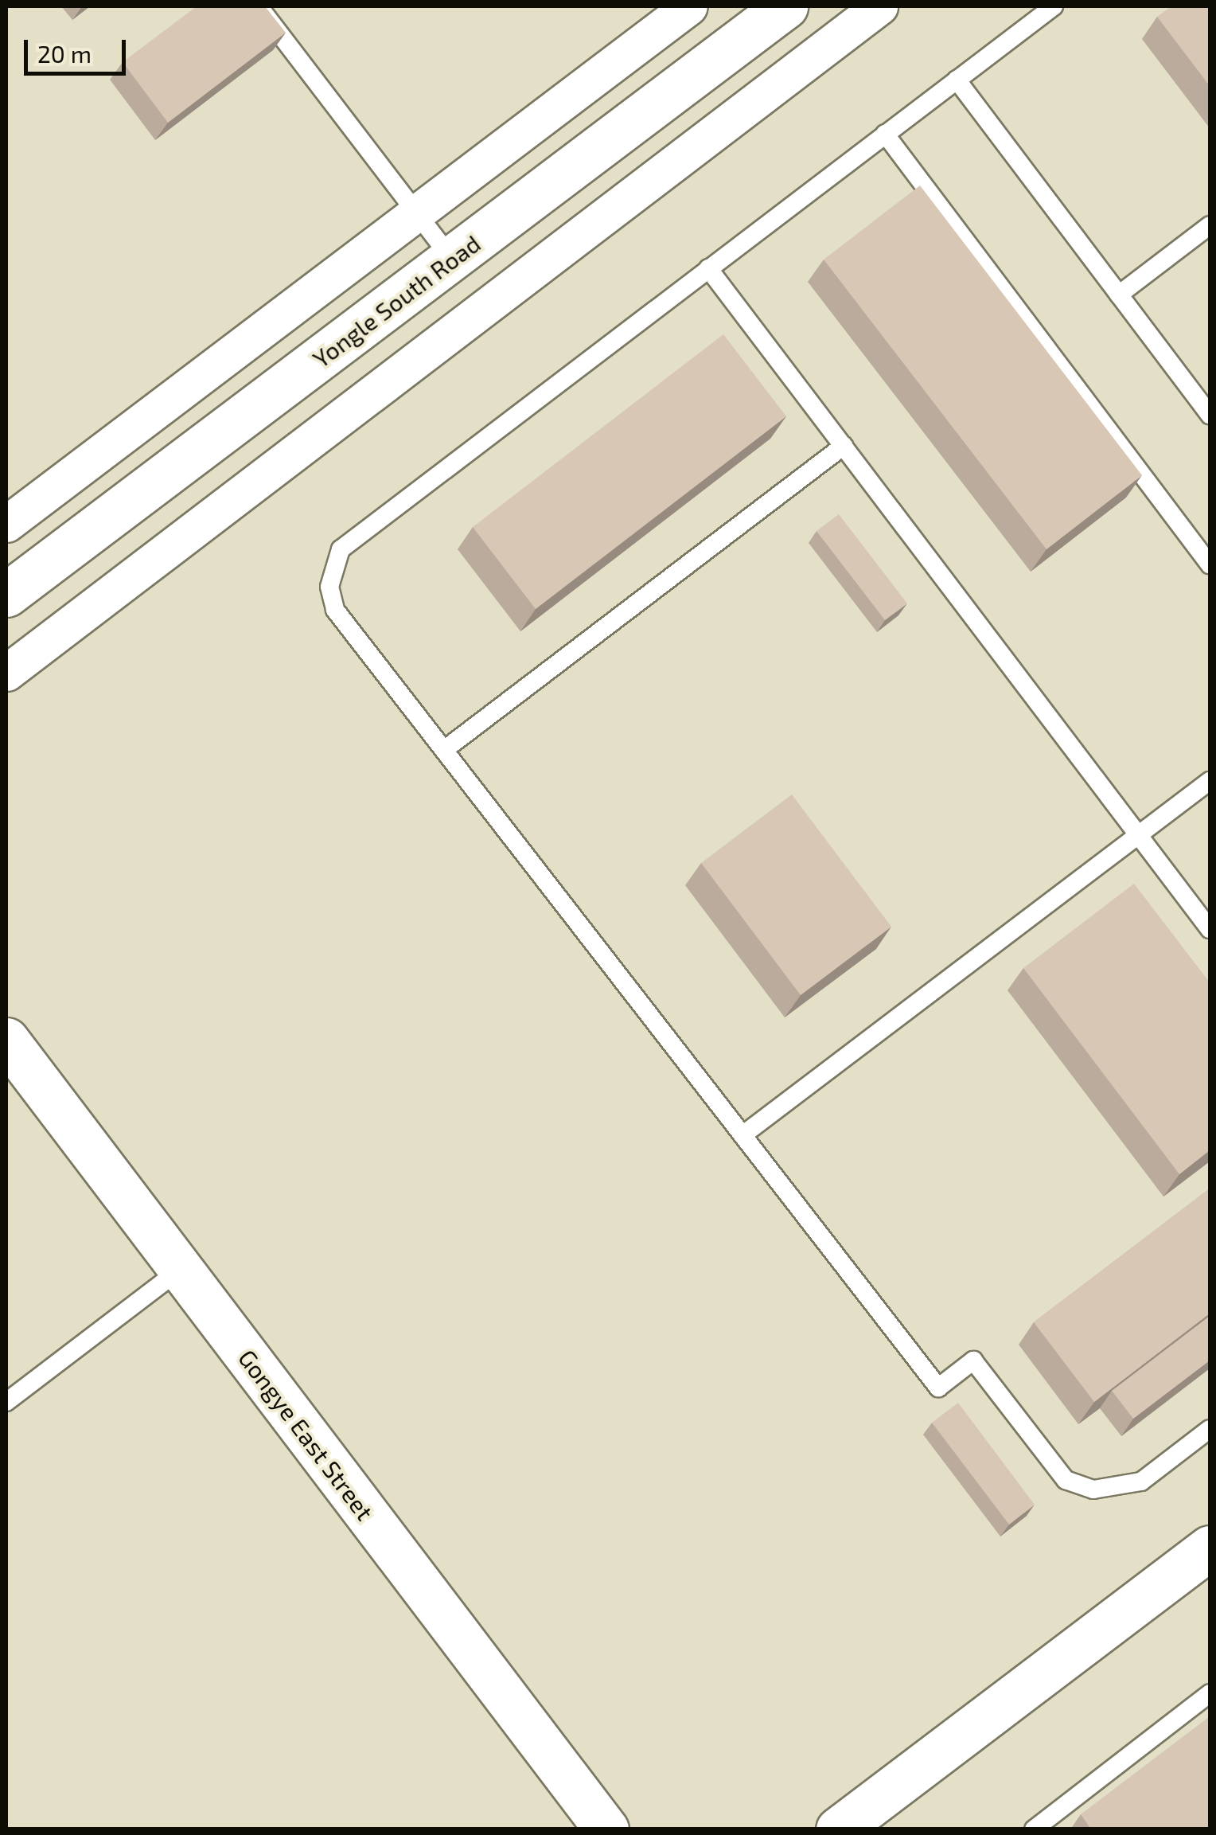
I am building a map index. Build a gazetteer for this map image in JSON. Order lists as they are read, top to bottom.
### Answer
{
  "streets": {
    "main road": ["Yongle South Road", "Gongye East Street"]
  },
  "scale_bar": "20 m"
}
